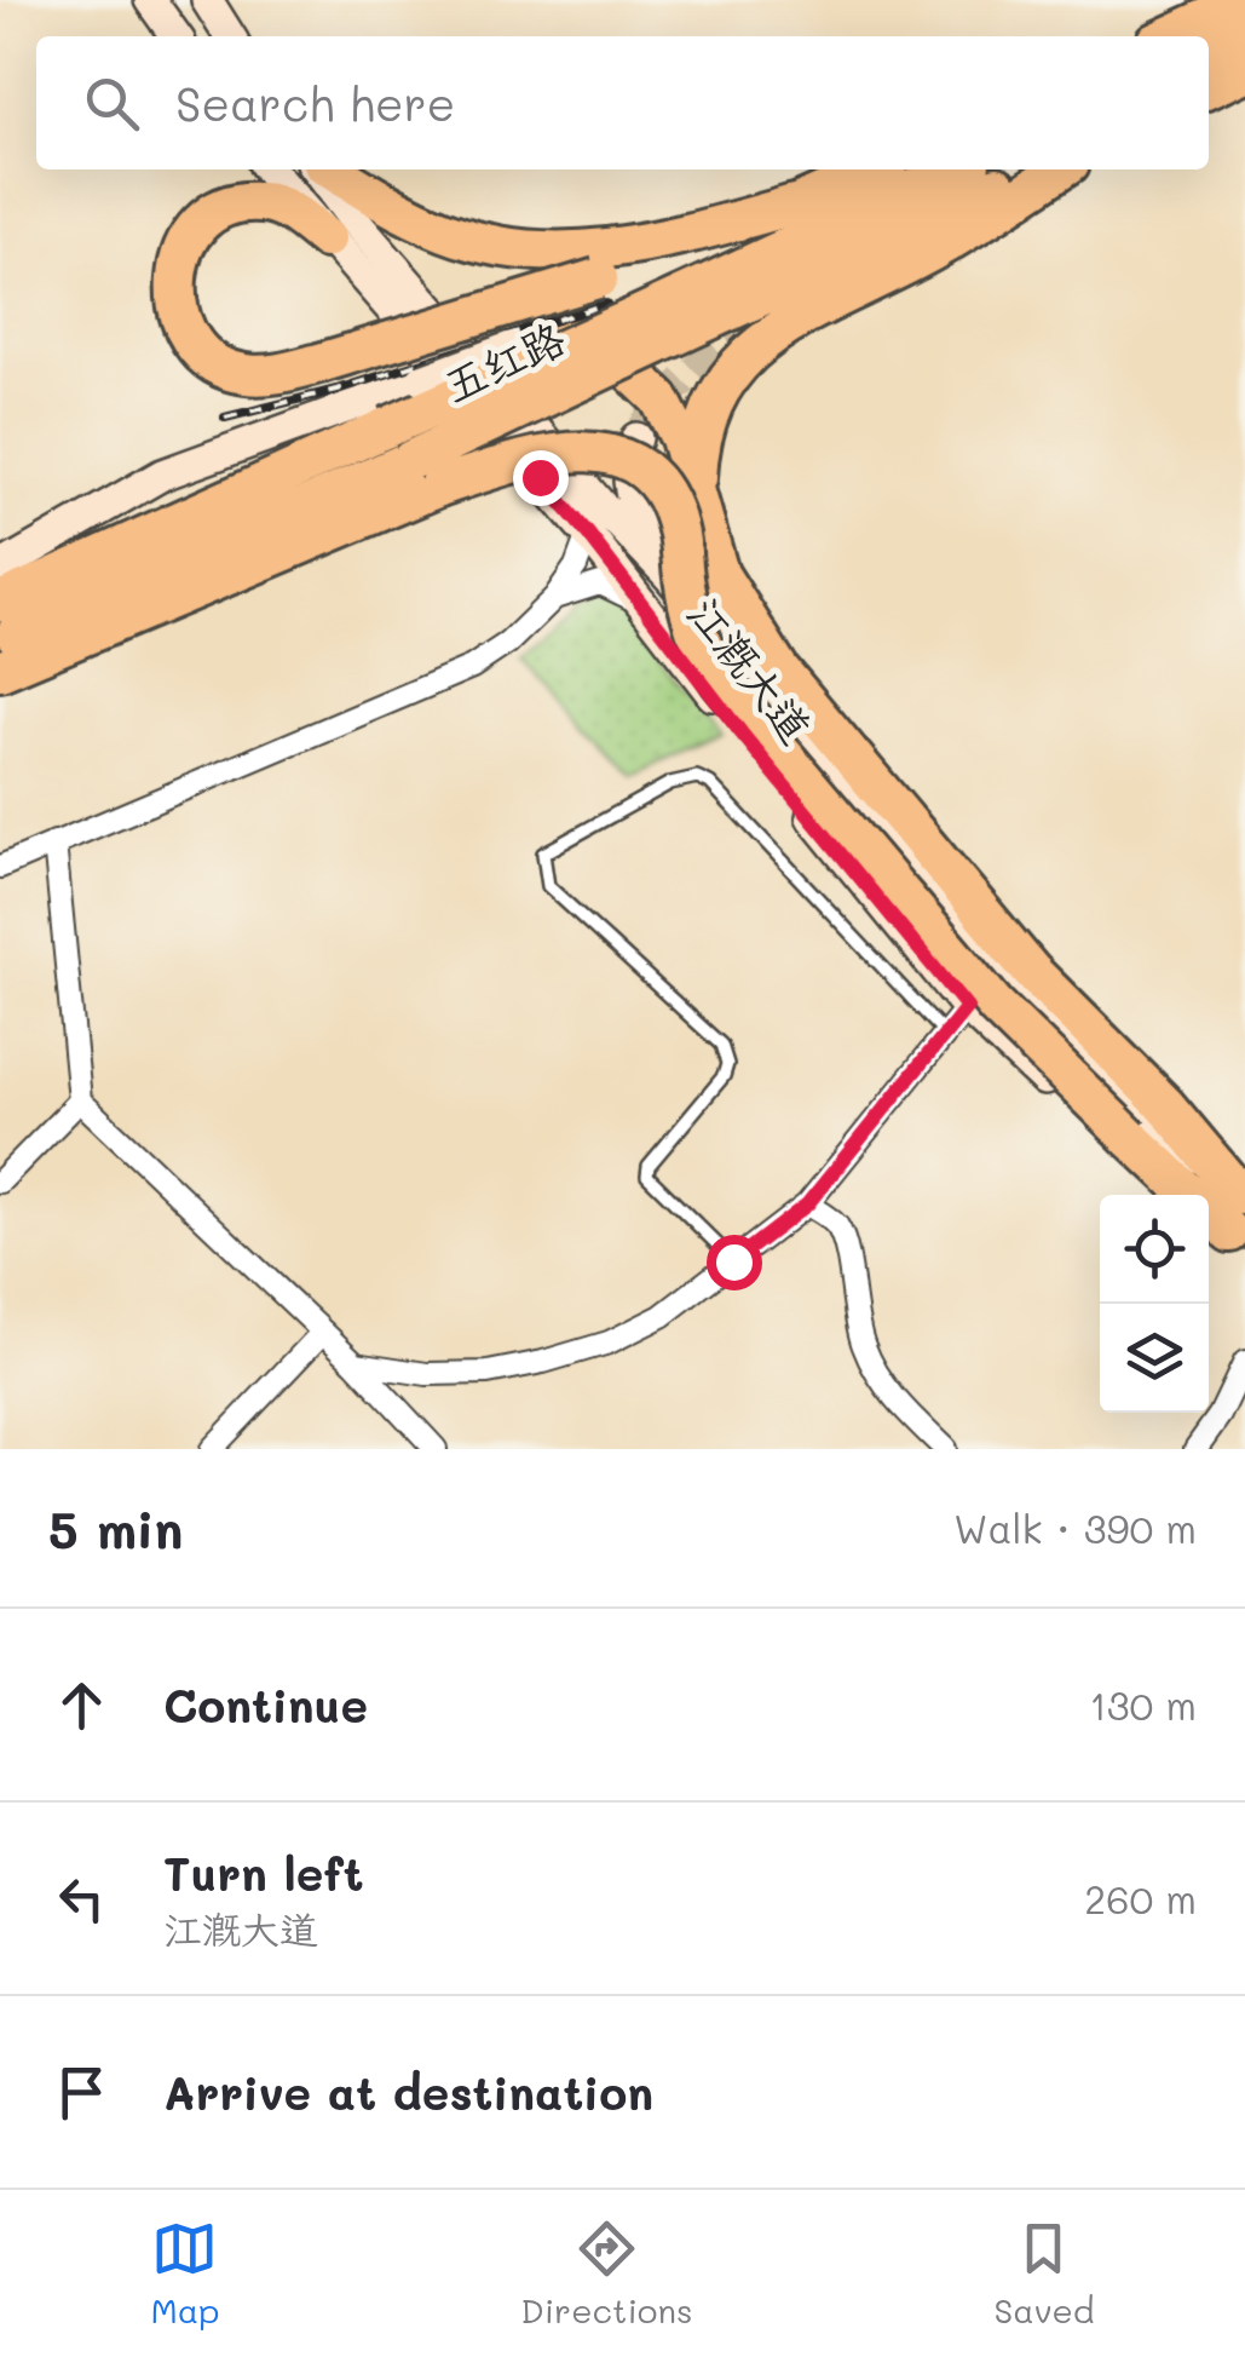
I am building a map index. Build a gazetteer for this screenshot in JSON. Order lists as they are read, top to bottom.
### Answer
{
  "streets": {
    "highway": ["五红路"],
    "main road": ["江溉大道"]
  },
  "page": {
    "search": "Search here",
    "heading": ["5 min", "Walk · 390 m"],
    "list": [
      ["Continue", "130 m"],
      ["Turn left", "江溉大道", "260 m"],
      "Arrive at destination"
    ],
    "nav": ["Map", "Directions", "Saved"]
  }
}
